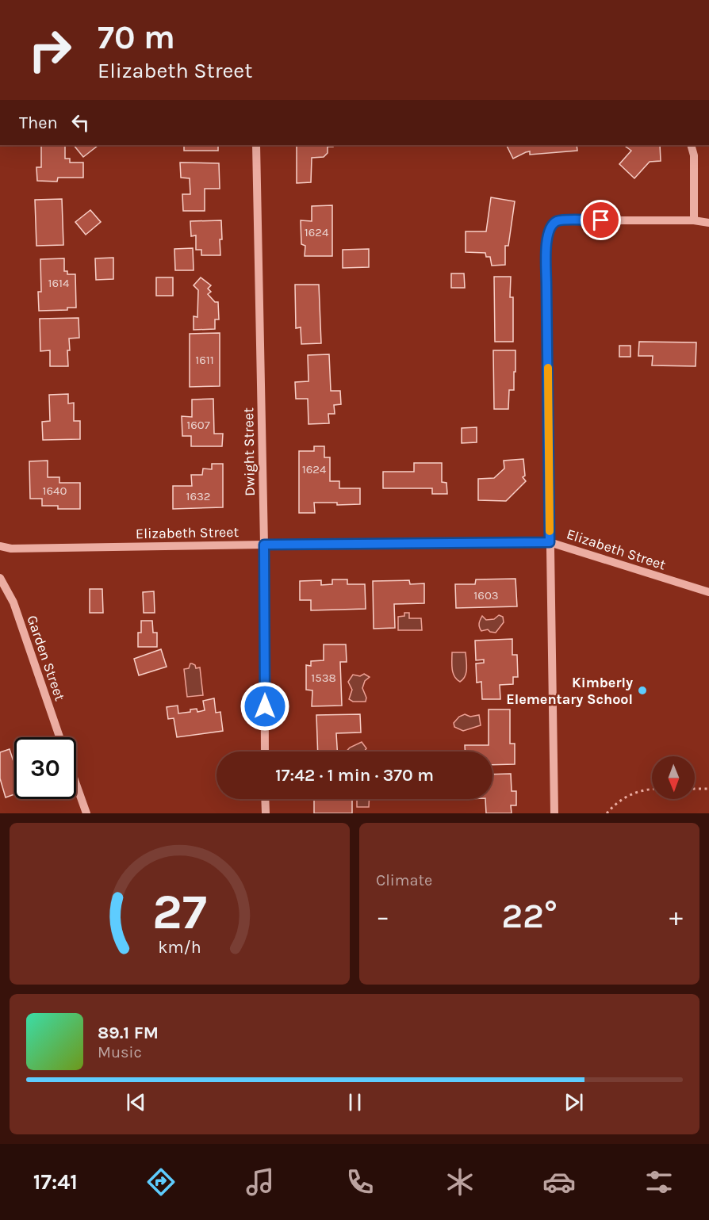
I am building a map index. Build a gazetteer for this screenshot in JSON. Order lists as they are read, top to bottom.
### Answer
{
  "streets": {
    "street": ["Dwight Street", "Elizabeth Street", "Garden Street"]
  },
  "crossings": [
    ["Dwight Street", "Elizabeth Street"]
  ],
  "places": ["Kimberly Elementary School"],
  "house_numbers": [
    "1624",
    "1614",
    "1611",
    "1607",
    "1624",
    "1640",
    "1632",
    "1603",
    "1538"
  ],
  "north": "bottom",
  "page": {
    "turn": ["70 m", "Elizabeth Street"],
    "then": "Then",
    "limit": "30",
    "trip": "17:42 · 1 min · 370 m",
    "tile": "Climate",
    "heat": ["−", "22°", "+"],
    "song": ["89.1 FM", "Music"],
    "tabs": "17:41",
    "gauge": ["27", "km/h"]
  }
}
